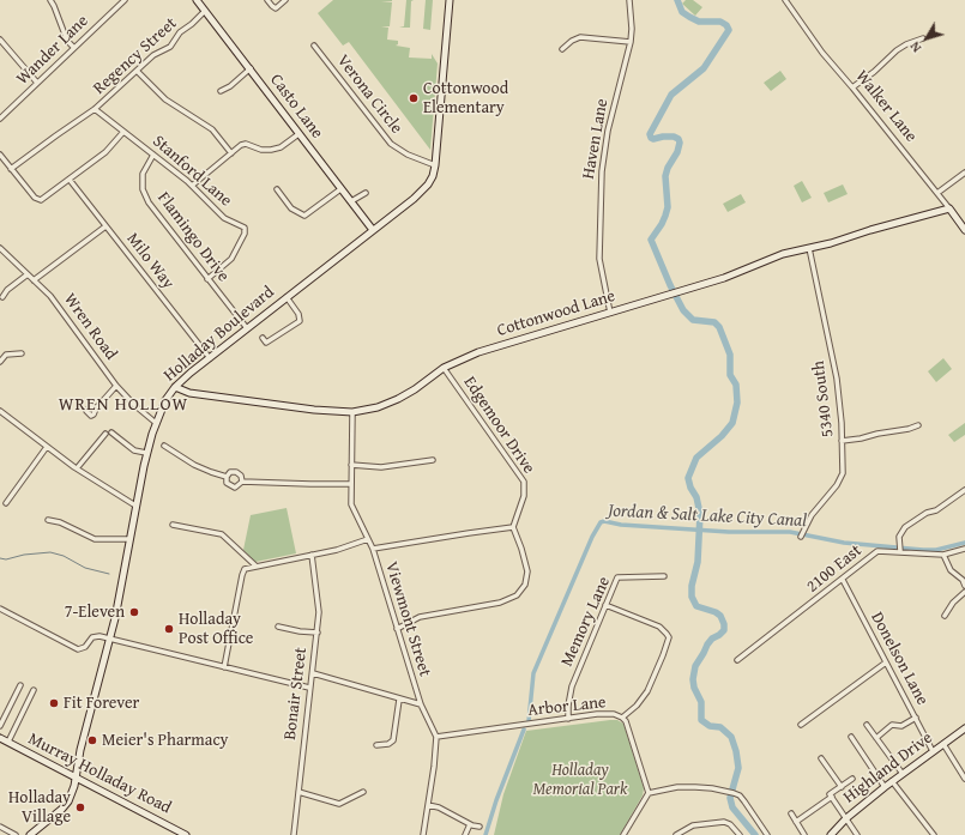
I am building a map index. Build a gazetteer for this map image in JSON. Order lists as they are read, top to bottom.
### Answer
{
  "streets": {
    "main road": [
      "Casto Lane",
      "Walker Lane",
      "Cottonwood Lane",
      "Holladay Boulevard",
      "Highland Drive",
      "Murray Holladay Road"
    ],
    "street": [
      "Wander Lane",
      "Regency Street",
      "Verona Circle",
      "Haven Lane",
      "Stanford Lane",
      "Flamingo Drive",
      "Milo Way",
      "Wren Road",
      "5340 South",
      "Edgemoor Drive",
      "2100 East",
      "Viewmont Street",
      "Memory Lane",
      "Donelson Lane",
      "Bonair Street",
      "Arbor Lane"
    ]
  },
  "crossings": [
    ["Regency Street", "Casto Lane"],
    ["Regency Street", "Stanford Lane"],
    ["Verona Circle", "Holladay Boulevard"],
    ["Casto Lane", "Holladay Boulevard"],
    ["Walker Lane", "Cottonwood Lane"],
    ["Haven Lane", "Cottonwood Lane"],
    ["Stanford Lane", "Flamingo Drive"],
    ["Flamingo Drive", "Holladay Boulevard"],
    ["Milo Way", "Holladay Boulevard"],
    ["Cottonwood Lane", "Holladay Boulevard"],
    ["Cottonwood Lane", "5340 South"],
    ["Cottonwood Lane", "Edgemoor Drive"],
    ["Cottonwood Lane", "Viewmont Street"],
    ["Wren Road", "Holladay Boulevard"],
    ["Holladay Boulevard", "Murray Holladay Road"],
    ["2100 East", "Donelson Lane"],
    ["Viewmont Street", "Arbor Lane"],
    ["Memory Lane", "Arbor Lane"],
    ["Donelson Lane", "Highland Drive"]
  ],
  "districts": ["WREN HOLLOW"],
  "water": ["Jordan & Salt Lake City Canal"],
  "parks": ["Holladay Memorial Park"],
  "places": [
    "Cottonwood Elementary",
    "7-Eleven",
    "Holladay Post Office",
    "Fit Forever",
    "Meier's Pharmacy",
    "Holladay Village"
  ],
  "north": "bottom left"
}
